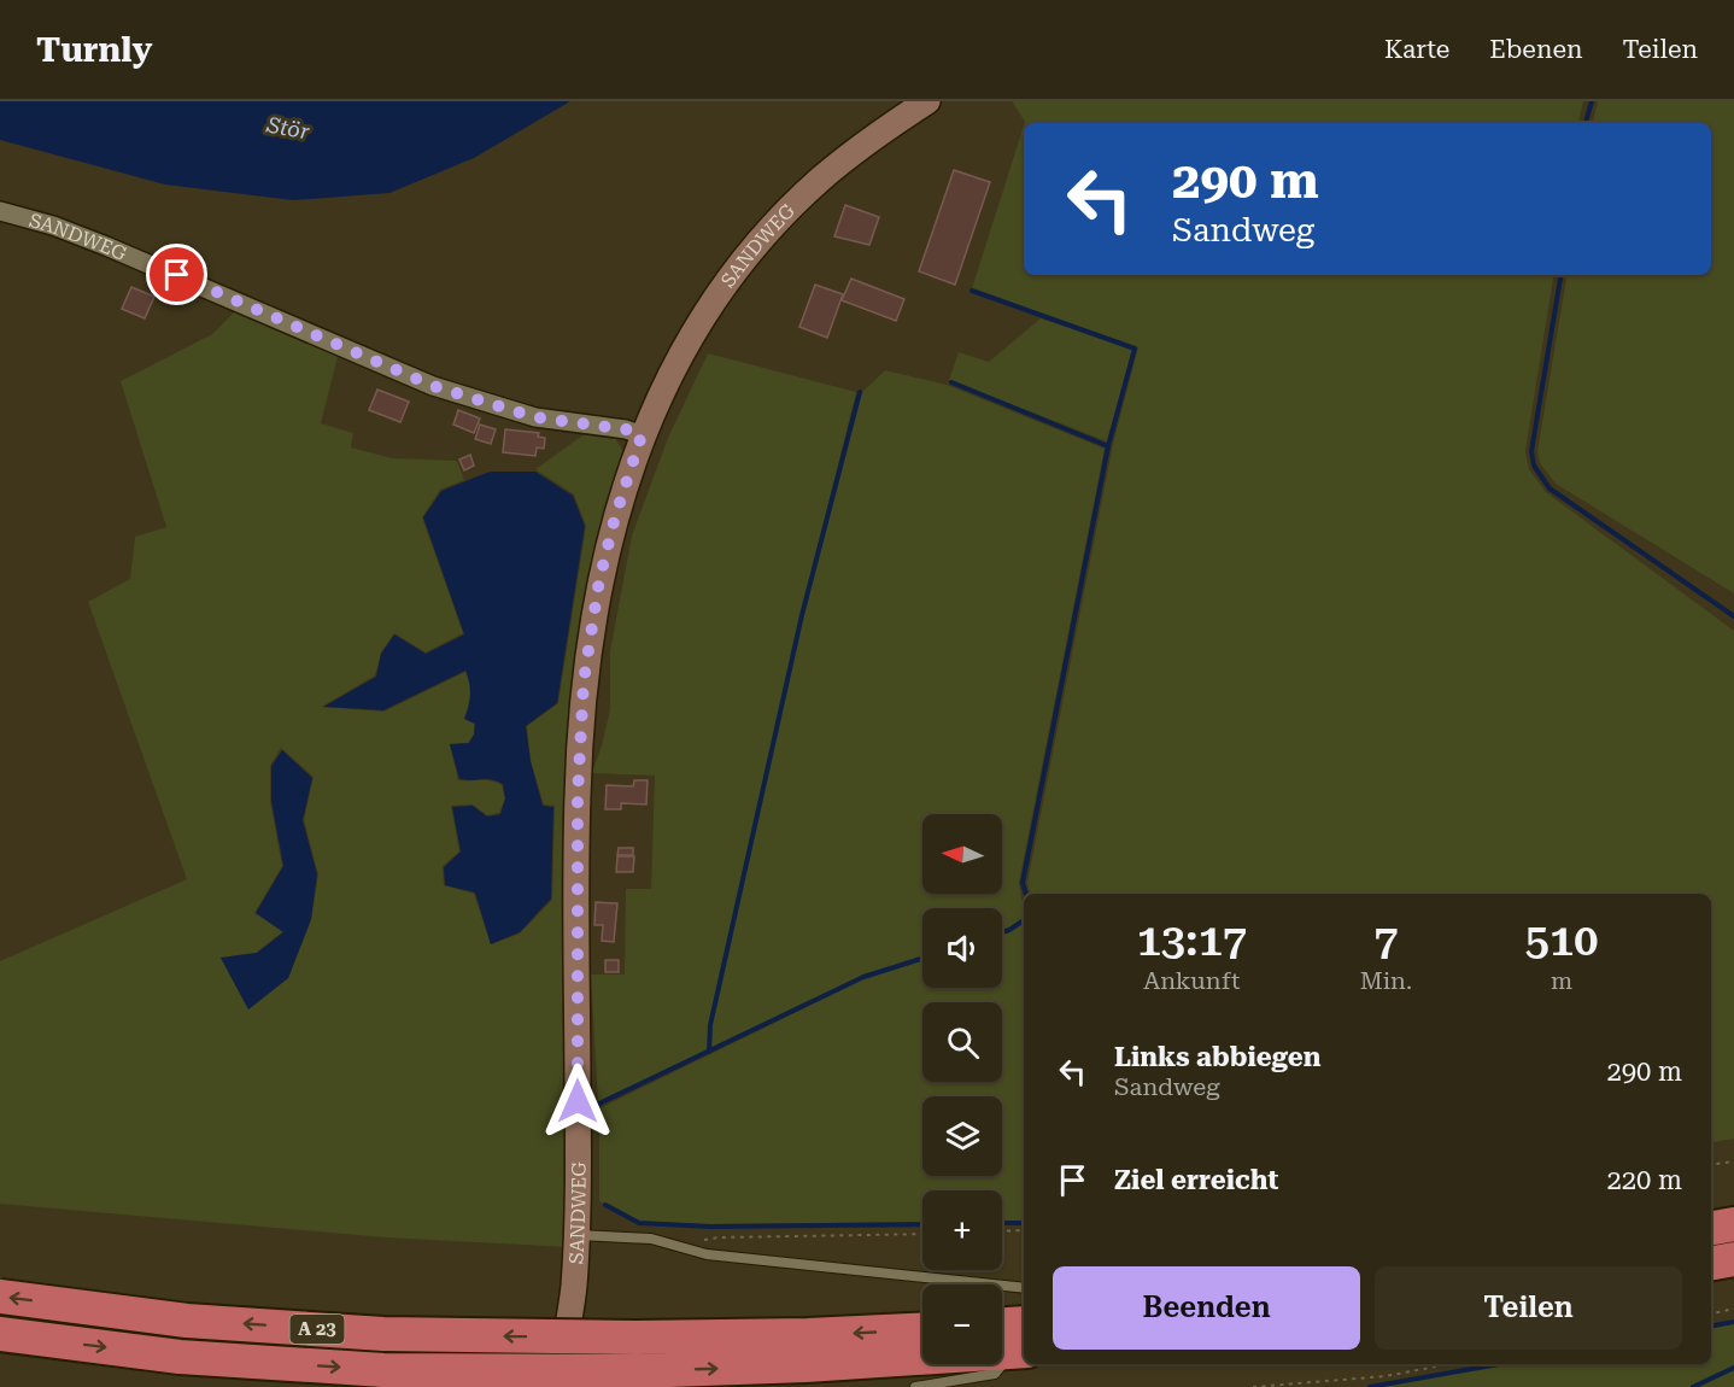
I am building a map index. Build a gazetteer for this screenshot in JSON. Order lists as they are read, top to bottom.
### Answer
{
  "streets": {
    "highway": ["A 23"],
    "street": ["SANDWEG"]
  },
  "water": ["Stör"],
  "north": "left",
  "page": {
    "header": "Turnly",
    "nav": ["Karte", "Ebenen", "Teilen"],
    "turn": ["290 m", "Sandweg"],
    "map_buttons": ["+", "−"],
    "eta": [
      "13:17",
      "Ankunft",
      "7",
      "Min.",
      "510",
      "m"
    ],
    "list": [
      {
        "name": "Links abbiegen",
        "note": "Sandweg",
        "value": "290 m"
      },
      {
        "name": "Ziel erreicht",
        "value": "220 m"
      }
    ],
    "buttons": ["Beenden", "Teilen"]
  }
}
